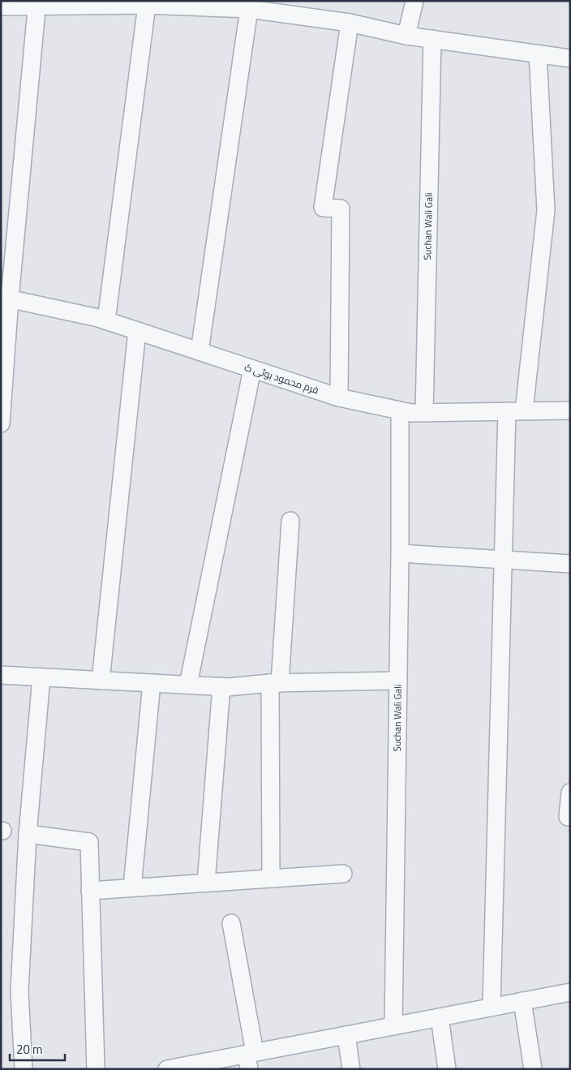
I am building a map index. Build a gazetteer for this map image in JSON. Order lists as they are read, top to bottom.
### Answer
{
  "streets": {
    "street": ["Suchan Wali Gali", "فرم محمود بوٹی ک"]
  },
  "crossings": [
    ["Suchan Wali Gali", "فرم محمود بوٹی ک"]
  ],
  "scale_bar": "20 m"
}
